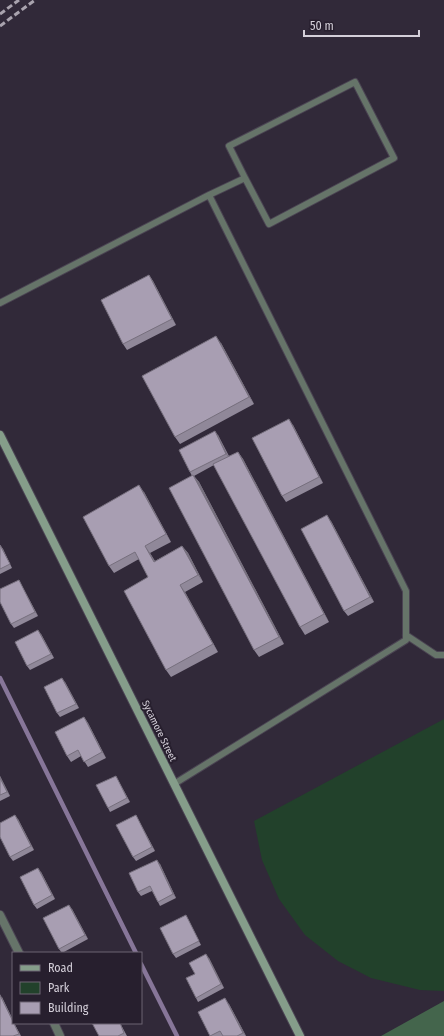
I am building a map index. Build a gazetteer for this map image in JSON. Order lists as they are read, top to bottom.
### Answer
{
  "streets": {
    "street": ["Sycamore Street"]
  },
  "legend": ["Road", "Park", "Building"],
  "scale_bar": "50 m"
}
